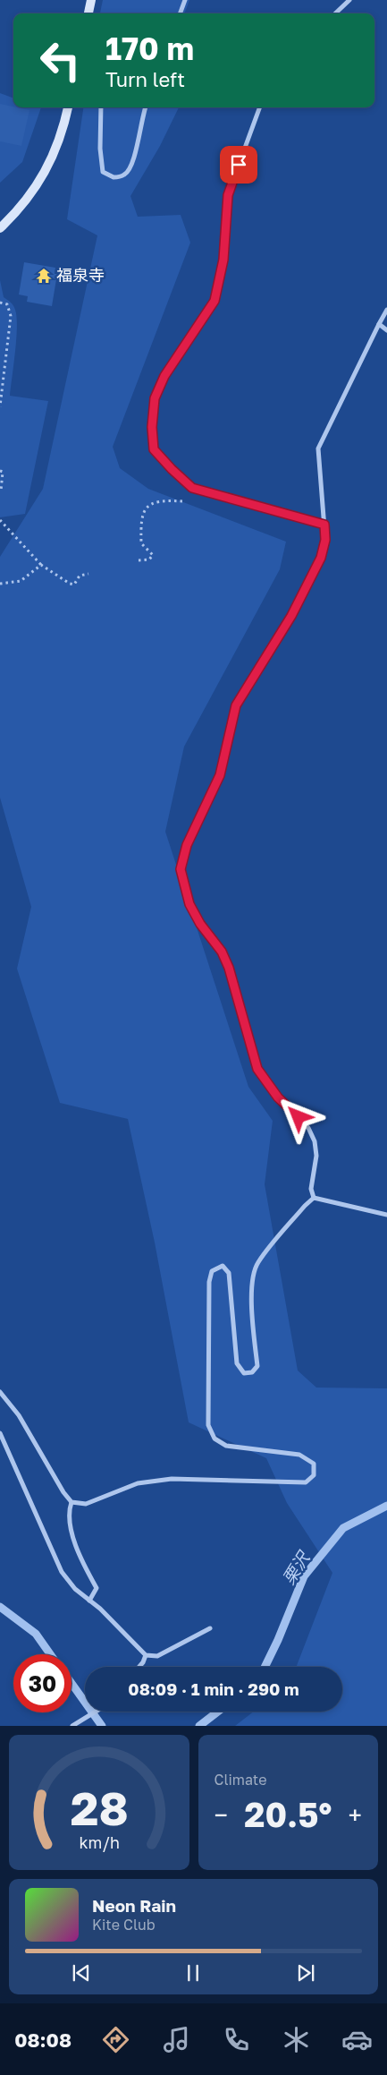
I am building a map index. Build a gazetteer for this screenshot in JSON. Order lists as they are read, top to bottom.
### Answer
{
  "water": ["栗沢"],
  "places": {
    "temple": ["福泉寺"]
  },
  "page": {
    "turn": ["170 m", "Turn left"],
    "limit": "30",
    "trip": "08:09 · 1 min · 290 m",
    "tile": "Climate",
    "heat": ["−", "20.5°", "+"],
    "song": ["Neon Rain", "Kite Club"],
    "tabs": "08:08",
    "gauge": ["28", "km/h"]
  }
}
